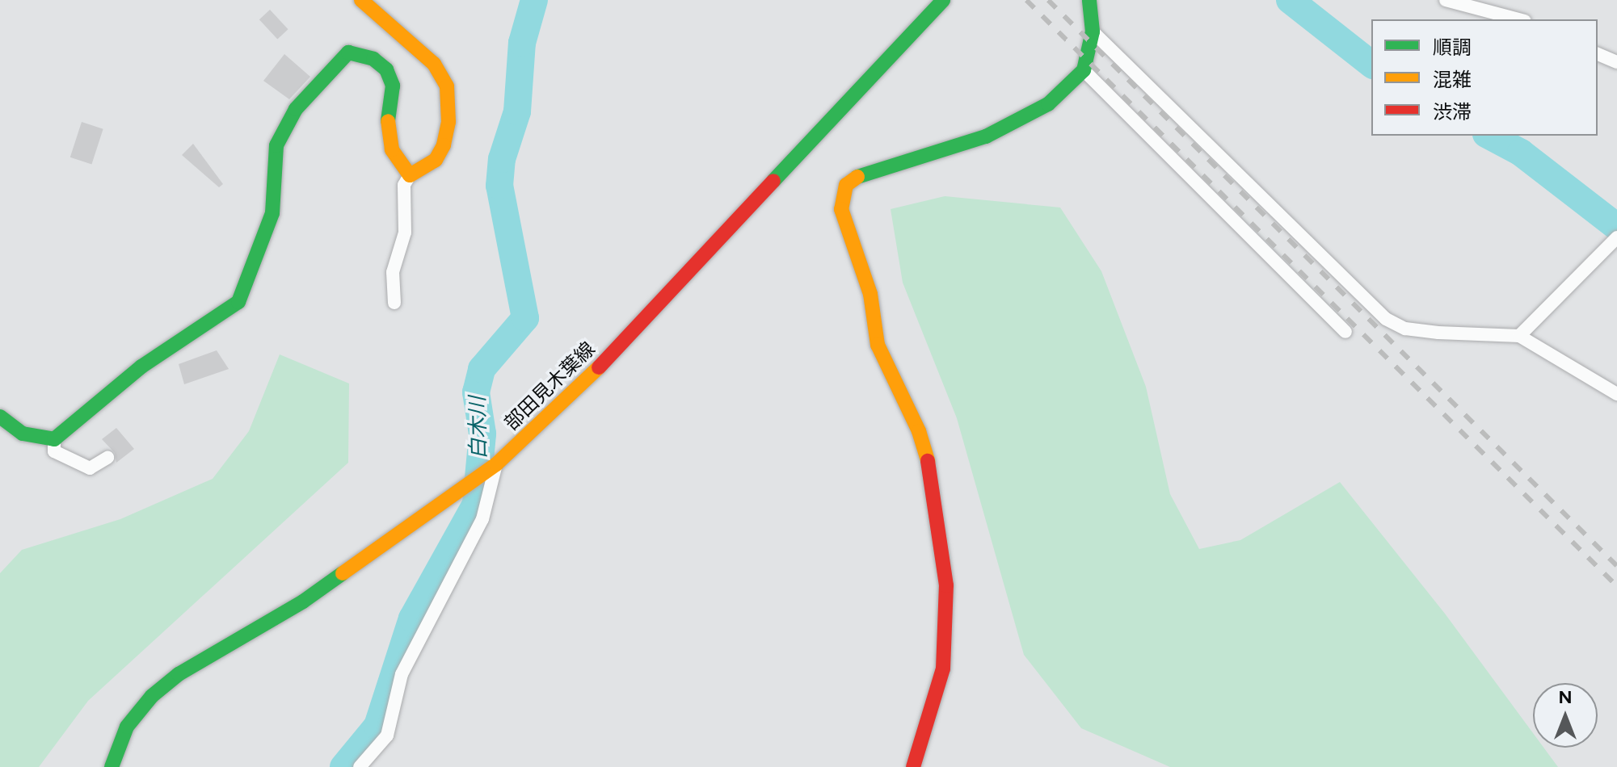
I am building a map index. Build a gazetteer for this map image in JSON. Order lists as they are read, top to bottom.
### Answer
{
  "streets": {
    "street": ["部田見木葉線"]
  },
  "water": ["白木川"],
  "legend": ["順調", "混雑", "渋滞"],
  "north": "top"
}
